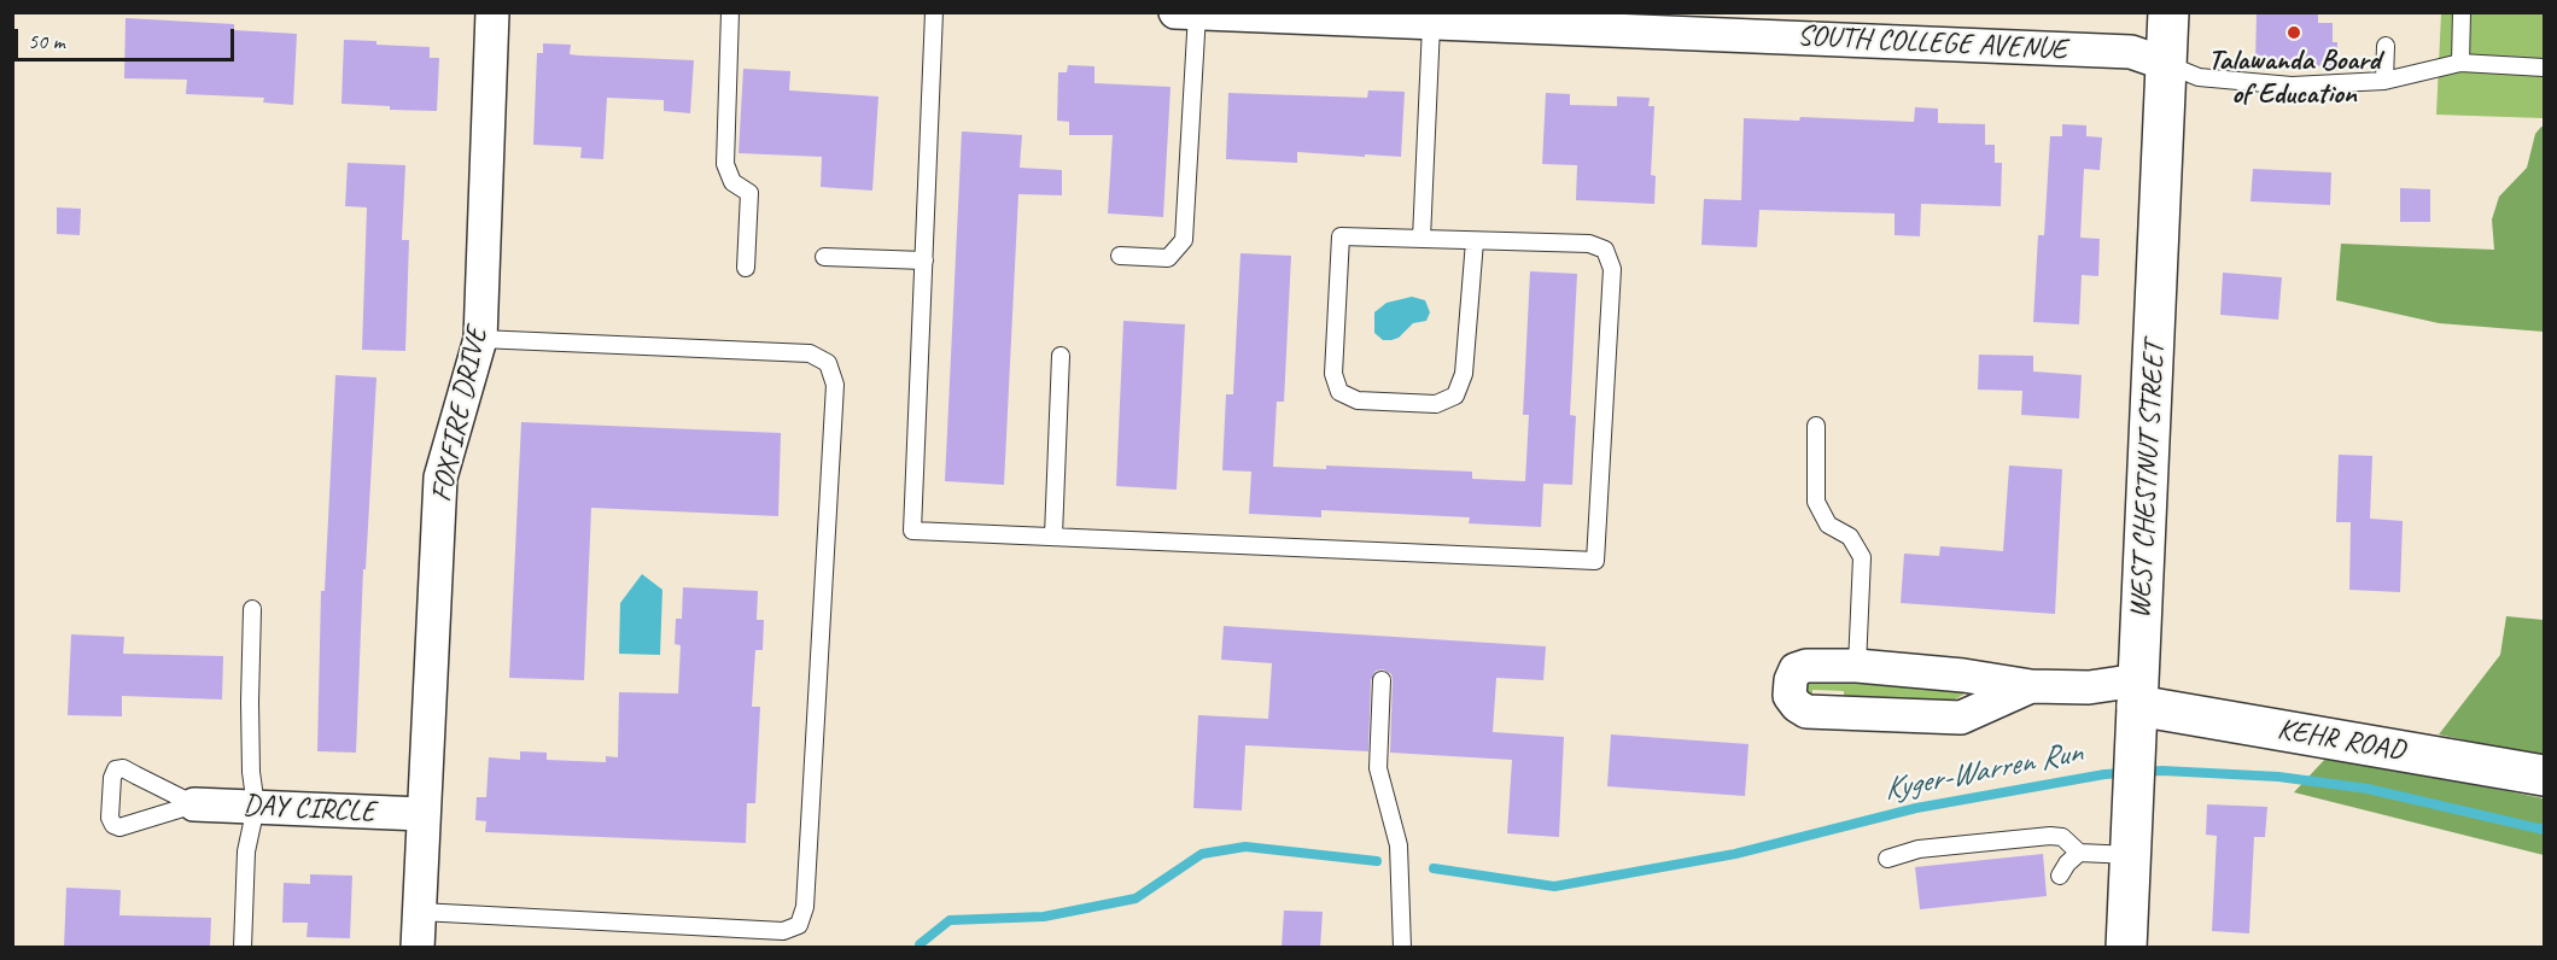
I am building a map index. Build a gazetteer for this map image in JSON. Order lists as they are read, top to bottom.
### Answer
{
  "streets": {
    "main road": ["WEST CHESTNUT STREET", "KEHR ROAD"],
    "street": ["SOUTH COLLEGE AVENUE", "FOXFIRE DRIVE", "DAY CIRCLE"]
  },
  "crossings": [
    ["SOUTH COLLEGE AVENUE", "WEST CHESTNUT STREET"],
    ["FOXFIRE DRIVE", "DAY CIRCLE"],
    ["WEST CHESTNUT STREET", "KEHR ROAD"]
  ],
  "water": ["Kyger-Warren Run"],
  "places": ["Talawanda Board of Education"],
  "scale_bar": "50 m"
}
